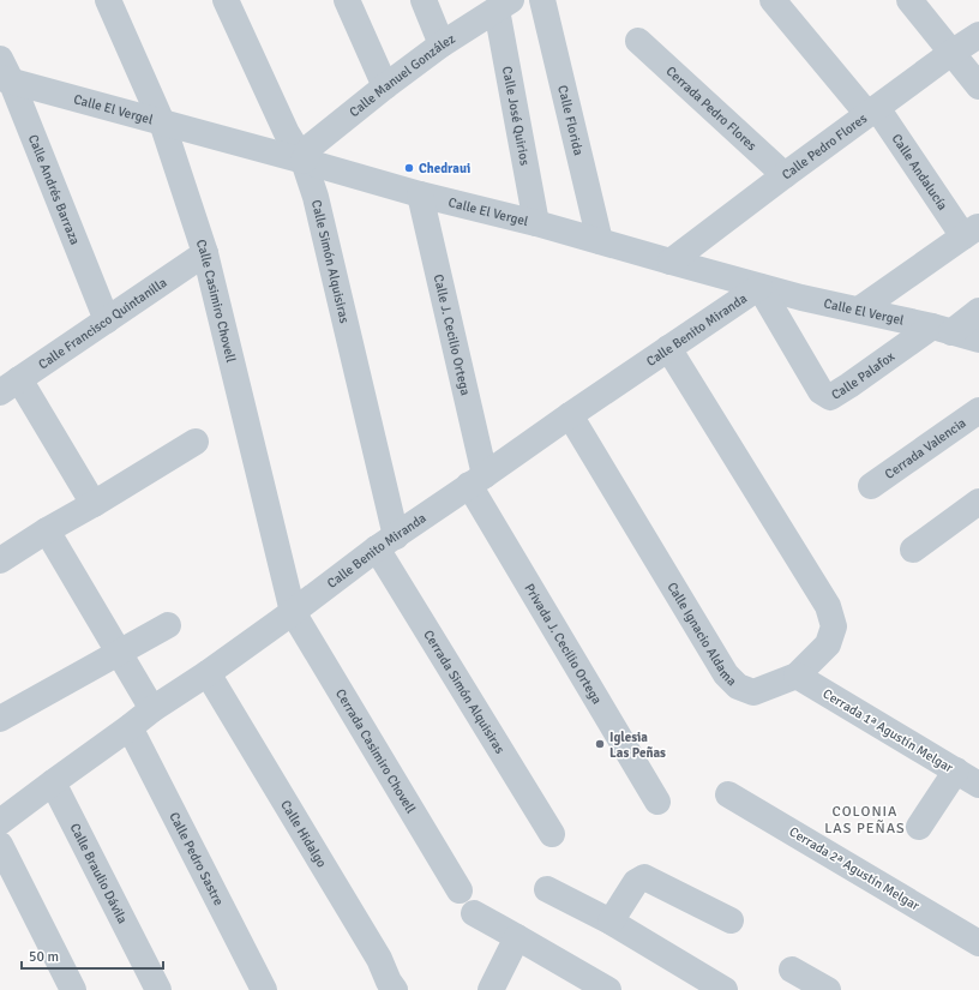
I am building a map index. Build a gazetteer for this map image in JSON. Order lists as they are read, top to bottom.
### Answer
{
  "streets": {
    "street": [
      "Calle Manuel González",
      "Cerrada Pedro Flores",
      "Calle El Vergel",
      "Calle José Quirios",
      "Calle Florida",
      "Calle Pedro Flores",
      "Calle Andalucía",
      "Calle Andrés Barraza",
      "Calle Simón Alquisiras",
      "Calle Casimiro Chovell",
      "Calle Francisco Quintanilla",
      "Calle Benito Miranda",
      "Calle J. Cecilio Ortega",
      "Calle Palafox",
      "Cerrada Valencia",
      "Calle Ignacio Aldama",
      "Privada J. Cecilio Ortega",
      "Cerrada Simón Alquisiras",
      "Cerrada 1ª Agustín Melgar",
      "Cerrada Casimiro Chovell",
      "Calle Hidalgo",
      "Calle Pedro Sastre",
      "Cerrada 2ª Agustín Melgar",
      "Calle Braulio Dávila"
    ]
  },
  "crossings": [
    ["Calle Manuel González", "Calle El Vergel"],
    ["Calle Manuel González", "Calle José Quirios"],
    ["Calle Manuel González", "Calle Simón Alquisiras"],
    ["Cerrada Pedro Flores", "Calle Pedro Flores"],
    ["Calle El Vergel", "Calle José Quirios"],
    ["Calle El Vergel", "Calle Florida"],
    ["Calle El Vergel", "Calle Pedro Flores"],
    ["Calle El Vergel", "Calle Andrés Barraza"],
    ["Calle El Vergel", "Calle Simón Alquisiras"],
    ["Calle El Vergel", "Calle Casimiro Chovell"],
    ["Calle El Vergel", "Calle Benito Miranda"],
    ["Calle El Vergel", "Calle J. Cecilio Ortega"],
    ["Calle El Vergel", "Calle Palafox"],
    ["Calle Pedro Flores", "Calle Andalucía"],
    ["Calle Andrés Barraza", "Calle Francisco Quintanilla"],
    ["Calle Simón Alquisiras", "Calle Benito Miranda"],
    ["Calle Simón Alquisiras", "Cerrada Simón Alquisiras"],
    ["Calle Casimiro Chovell", "Calle Francisco Quintanilla"],
    ["Calle Casimiro Chovell", "Calle Benito Miranda"],
    ["Calle Casimiro Chovell", "Cerrada Casimiro Chovell"],
    ["Calle Benito Miranda", "Calle J. Cecilio Ortega"],
    ["Calle Benito Miranda", "Calle Palafox"],
    ["Calle Benito Miranda", "Calle Ignacio Aldama"],
    ["Calle Benito Miranda", "Privada J. Cecilio Ortega"],
    ["Calle Benito Miranda", "Cerrada Simón Alquisiras"],
    ["Calle Benito Miranda", "Cerrada Casimiro Chovell"],
    ["Calle Benito Miranda", "Calle Hidalgo"],
    ["Calle Benito Miranda", "Calle Pedro Sastre"],
    ["Calle Benito Miranda", "Calle Braulio Dávila"],
    ["Calle J. Cecilio Ortega", "Privada J. Cecilio Ortega"],
    ["Calle Ignacio Aldama", "Cerrada 1ª Agustín Melgar"]
  ],
  "districts": ["COLONIA LAS PEÑAS"],
  "places": ["Chedraui", "Iglesia Las Peñas"],
  "scale_bar": "50 m"
}
